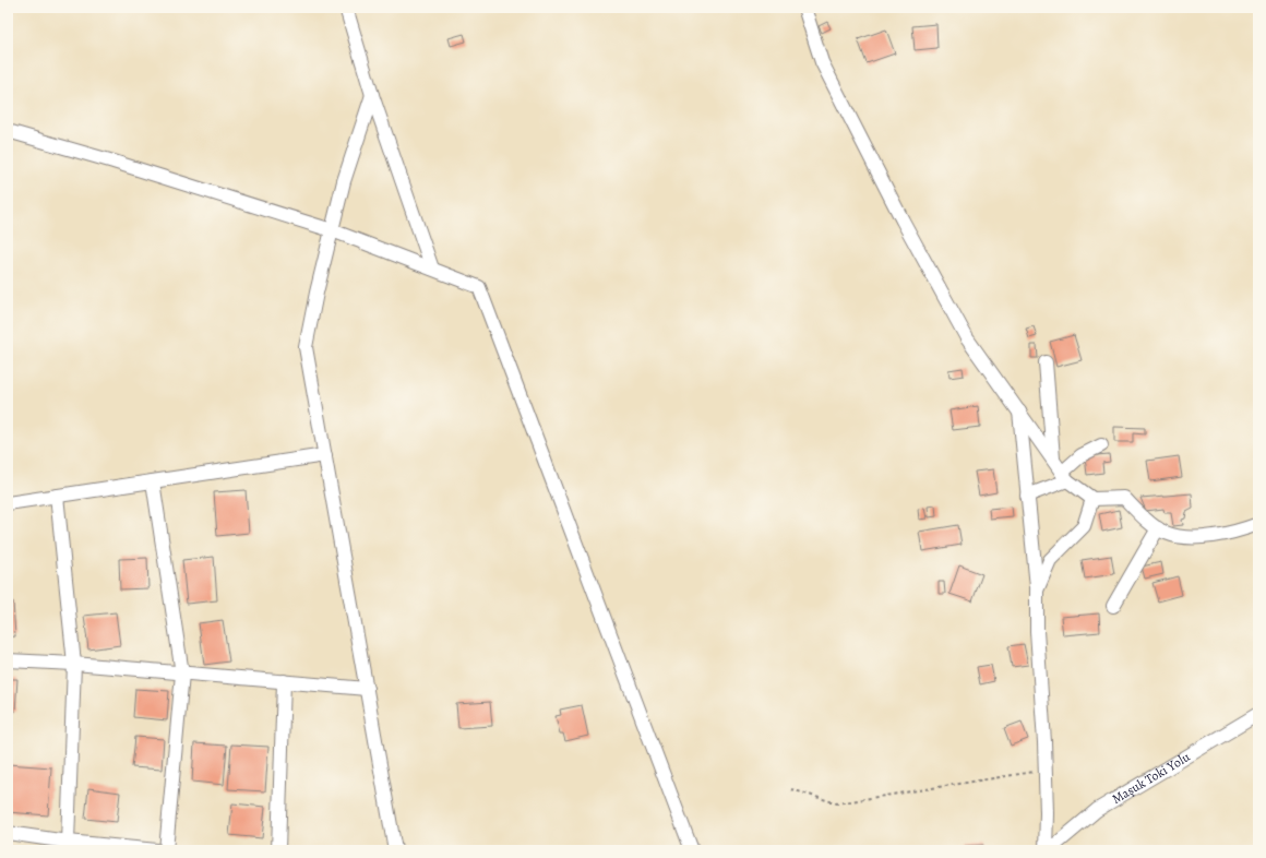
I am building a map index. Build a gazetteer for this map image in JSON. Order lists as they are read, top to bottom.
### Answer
{
  "streets": {
    "street": ["Maşuk Toki Yolu"]
  }
}
